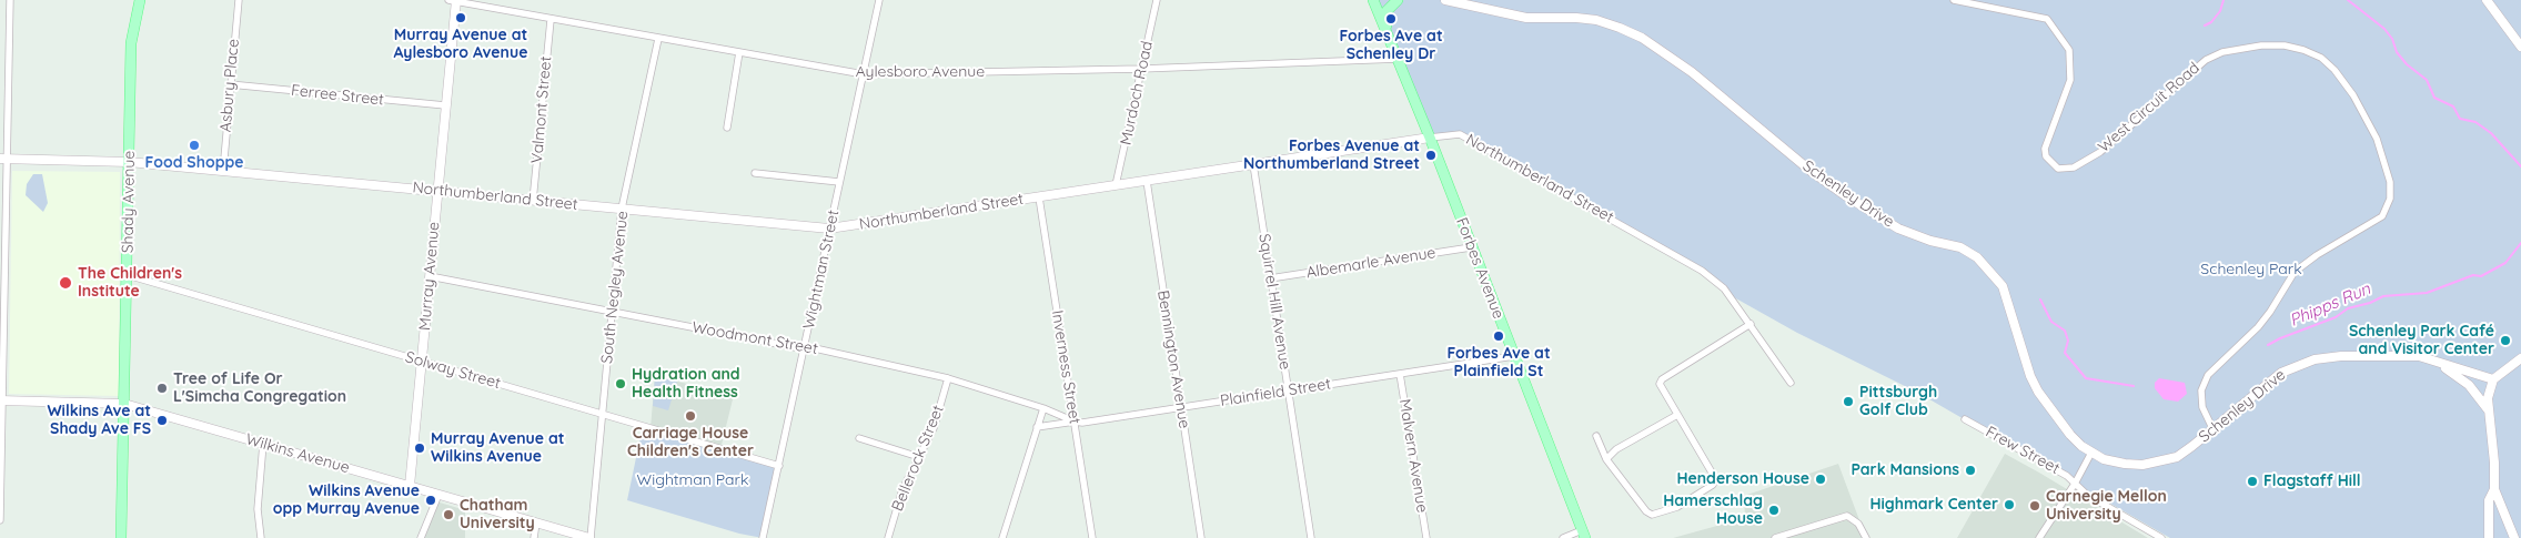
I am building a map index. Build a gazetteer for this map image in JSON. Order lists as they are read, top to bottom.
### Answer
{
  "streets": {
    "main road": ["Shady Avenue", "Forbes Avenue"],
    "street": [
      "Aylesboro Avenue",
      "Asbury Place",
      "Murdoch Road",
      "Ferree Street",
      "West Circuit Road",
      "Valmont Street",
      "Northumberland Street",
      "Schenley Drive",
      "Albemarle Avenue",
      "Wightman Street",
      "Murray Avenue",
      "South Negley Avenue",
      "Squirrel Hill Avenue",
      "Woodmont Street",
      "Bennington Avenue",
      "Inverness Street",
      "Solway Street",
      "Plainfield Street",
      "Frew Street",
      "Wilkins Avenue",
      "Malvern Avenue",
      "Bellerock Street"
    ]
  },
  "crossings": [
    ["Aylesboro Avenue", "Murdoch Road"],
    ["Aylesboro Avenue", "Valmont Street"],
    ["Aylesboro Avenue", "Forbes Avenue"],
    ["Aylesboro Avenue", "Wightman Street"],
    ["Aylesboro Avenue", "Murray Avenue"],
    ["Aylesboro Avenue", "South Negley Avenue"],
    ["Asbury Place", "Ferree Street"],
    ["Asbury Place", "Northumberland Street"],
    ["Murdoch Road", "Northumberland Street"],
    ["Ferree Street", "Murray Avenue"],
    ["West Circuit Road", "Schenley Drive"],
    ["Valmont Street", "Northumberland Street"],
    ["Northumberland Street", "Shady Avenue"],
    ["Northumberland Street", "Forbes Avenue"],
    ["Northumberland Street", "Wightman Street"],
    ["Northumberland Street", "Murray Avenue"],
    ["Northumberland Street", "South Negley Avenue"],
    ["Northumberland Street", "Squirrel Hill Avenue"],
    ["Northumberland Street", "Bennington Avenue"],
    ["Northumberland Street", "Inverness Street"],
    ["Shady Avenue", "Solway Street"],
    ["Shady Avenue", "Wilkins Avenue"],
    ["Albemarle Avenue", "Forbes Avenue"],
    ["Albemarle Avenue", "Squirrel Hill Avenue"],
    ["Forbes Avenue", "Plainfield Street"],
    ["Wightman Street", "Woodmont Street"],
    ["Wightman Street", "Solway Street"],
    ["Murray Avenue", "Woodmont Street"],
    ["Murray Avenue", "Solway Street"],
    ["Murray Avenue", "Wilkins Avenue"],
    ["South Negley Avenue", "Woodmont Street"],
    ["South Negley Avenue", "Solway Street"],
    ["South Negley Avenue", "Wilkins Avenue"],
    ["Squirrel Hill Avenue", "Plainfield Street"],
    ["Woodmont Street", "Inverness Street"],
    ["Woodmont Street", "Plainfield Street"],
    ["Woodmont Street", "Bellerock Street"],
    ["Bennington Avenue", "Plainfield Street"],
    ["Inverness Street", "Plainfield Street"],
    ["Plainfield Street", "Malvern Avenue"]
  ],
  "water": ["Phipps Run"],
  "parks": ["Schenley Park", "Wightman Park"],
  "places": [
    "Murray Avenue at Aylesboro Avenue",
    "Forbes Ave at Schenley Dr",
    "Food Shoppe",
    "Forbes Avenue at Northumberland Street",
    "The Children's Institute",
    "Forbes Ave at Plainfield St",
    "Schenley Park Café and Visitor Center",
    "Hydration and Health Fitness",
    "Tree of Life Or L'Simcha Congregation",
    "Pittsburgh Golf Club",
    "Carriage House Children's Center",
    "Wilkins Ave at Shady Ave FS",
    "Murray Avenue at Wilkins Avenue",
    "Park Mansions",
    "Henderson House",
    "Flagstaff Hill",
    "Wilkins Avenue opp Murray Avenue",
    "Highmark Center",
    "Carnegie Mellon University",
    "Hamerschlag House",
    "Chatham University"
  ]
}
